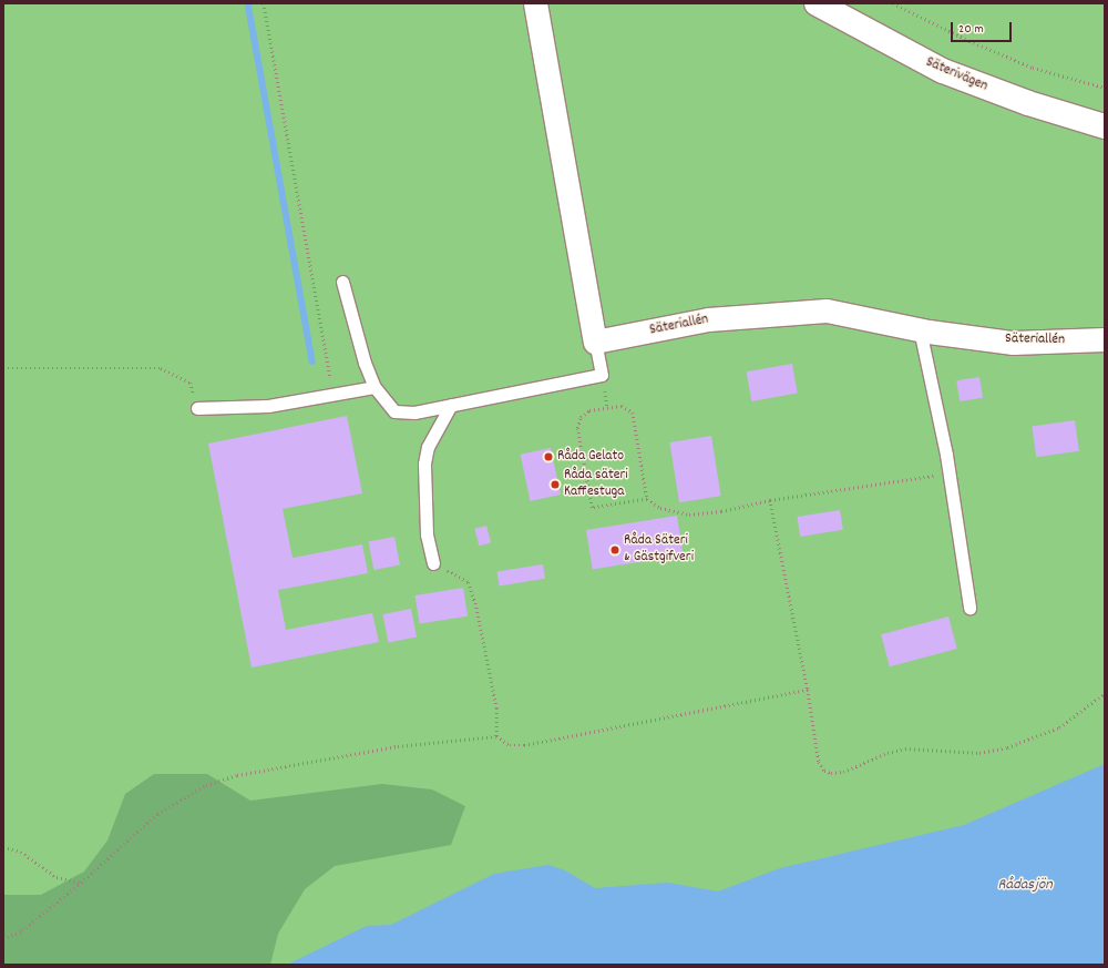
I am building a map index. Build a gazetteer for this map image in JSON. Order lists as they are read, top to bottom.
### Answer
{
  "streets": {
    "street": ["Säterivägen", "Säteriallén"]
  },
  "water": ["Rådasjön"],
  "places": ["Råda Gelato", "Råda säteri Kaffestuga", "Råda Säteri & Gästgifveri"],
  "scale_bar": "20 m"
}
